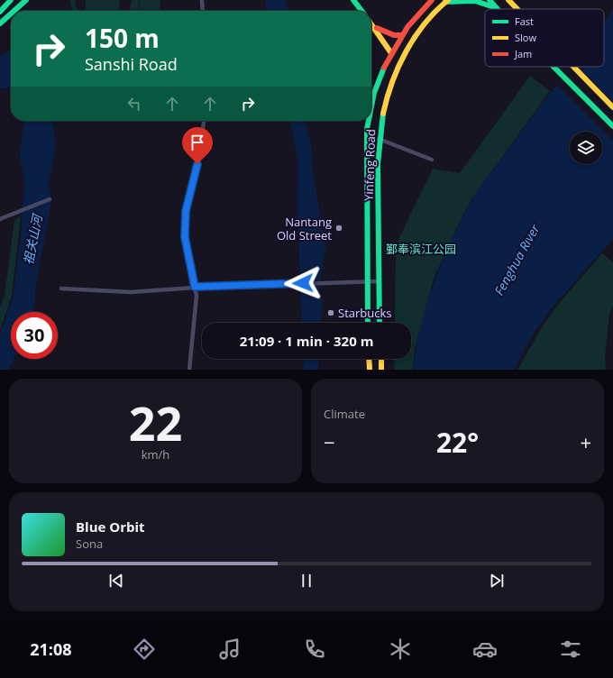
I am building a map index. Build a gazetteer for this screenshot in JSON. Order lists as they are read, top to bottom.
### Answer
{
  "streets": {
    "main road": ["Yinfeng Road"]
  },
  "water": ["祖关山河", "Fenghua Rıver"],
  "parks": ["鄞奉滨江公园"],
  "places": ["Nantang Old Street", "Starbucks"],
  "legend": ["Fast", "Slow", "Jam"],
  "page": {
    "turn": ["150 m", "Sanshi Road"],
    "limit": "30",
    "trip": "21:09 · 1 min · 320 m",
    "tile": [
      ["22", "km/h"],
      "Climate"
    ],
    "heat": ["−", "22°", "+"],
    "song": ["Blue Orbit", "Sona"],
    "tabs": "21:08"
  }
}
